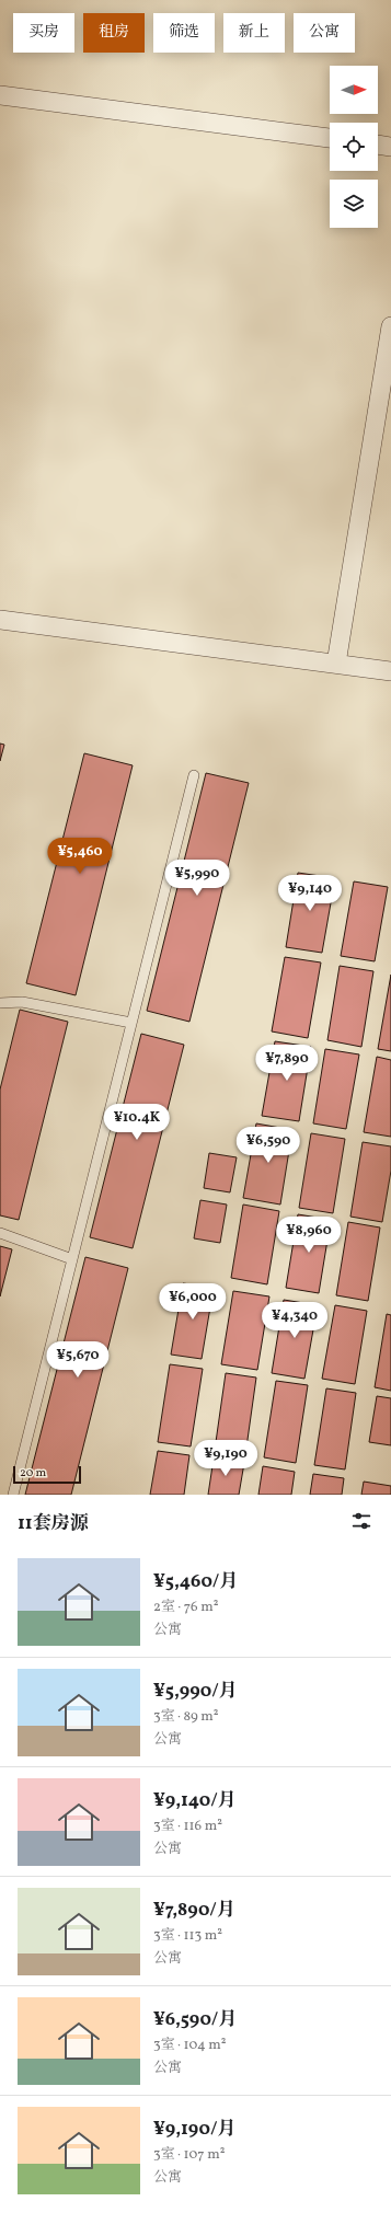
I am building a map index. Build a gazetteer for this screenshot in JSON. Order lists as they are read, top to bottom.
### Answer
{
  "scale_bar": "20 m",
  "north": "right",
  "page": {
    "chip": [
      "买房",
      "租房",
      "筛选",
      "新上",
      "公寓"
    ],
    "price": [
      "¥5,460",
      "¥5,990",
      "¥9,140",
      "¥7,890",
      "¥10.4K",
      "¥6,590",
      "¥8,960",
      "¥6,000",
      "¥4,340",
      "¥5,670",
      "¥9,190"
    ],
    "scale": "20 m",
    "heading": "11套房源",
    "list": [
      {
        "name": "¥5,460/月",
        "note": "2室 · 76 m² · 公寓"
      },
      {
        "name": "¥5,990/月",
        "note": "3室 · 89 m² · 公寓"
      },
      {
        "name": "¥9,140/月",
        "note": "3室 · 116 m² · 公寓"
      },
      {
        "name": "¥7,890/月",
        "note": "3室 · 113 m² · 公寓"
      },
      {
        "name": "¥6,590/月",
        "note": "3室 · 104 m² · 公寓"
      },
      {
        "name": "¥9,190/月",
        "note": "3室 · 107 m² · 公寓"
      }
    ]
  }
}
